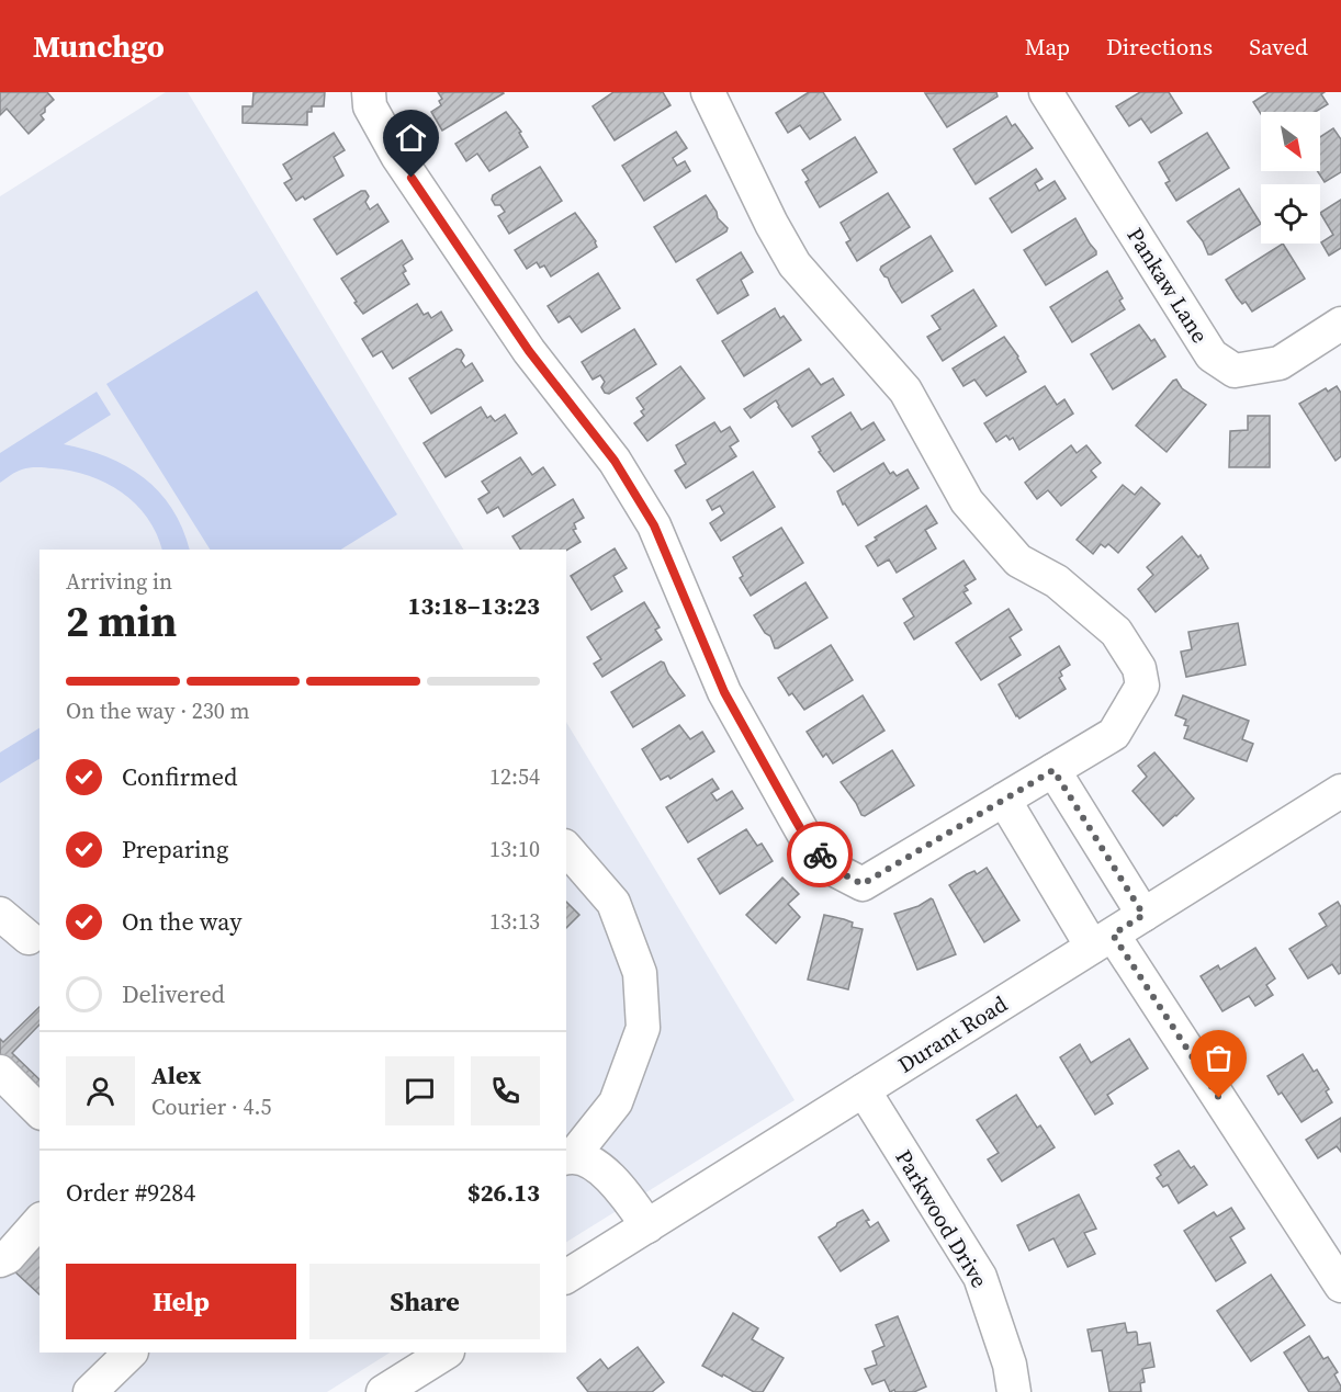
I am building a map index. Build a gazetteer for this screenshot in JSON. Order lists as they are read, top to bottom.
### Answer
{
  "streets": {
    "street": ["Pankaw Lane", "Durant Road", "Parkwood Drive"]
  },
  "crossings": [
    ["Durant Road", "Parkwood Drive"]
  ],
  "north": "bottom right",
  "page": {
    "header": "Munchgo",
    "nav": ["Map", "Directions", "Saved"],
    "heading": ["2 min", "Arriving in", "13:18–13:23"],
    "panel": [
      "Alex",
      "Courier · 4.5",
      "Order #9284",
      "$26.13"
    ],
    "bar": "On the way · 230 m",
    "list": [
      ["Confirmed", "12:54"],
      ["Preparing", "13:10"],
      ["On the way", "13:13"],
      "Delivered"
    ],
    "buttons": ["Help", "Share"]
  }
}
